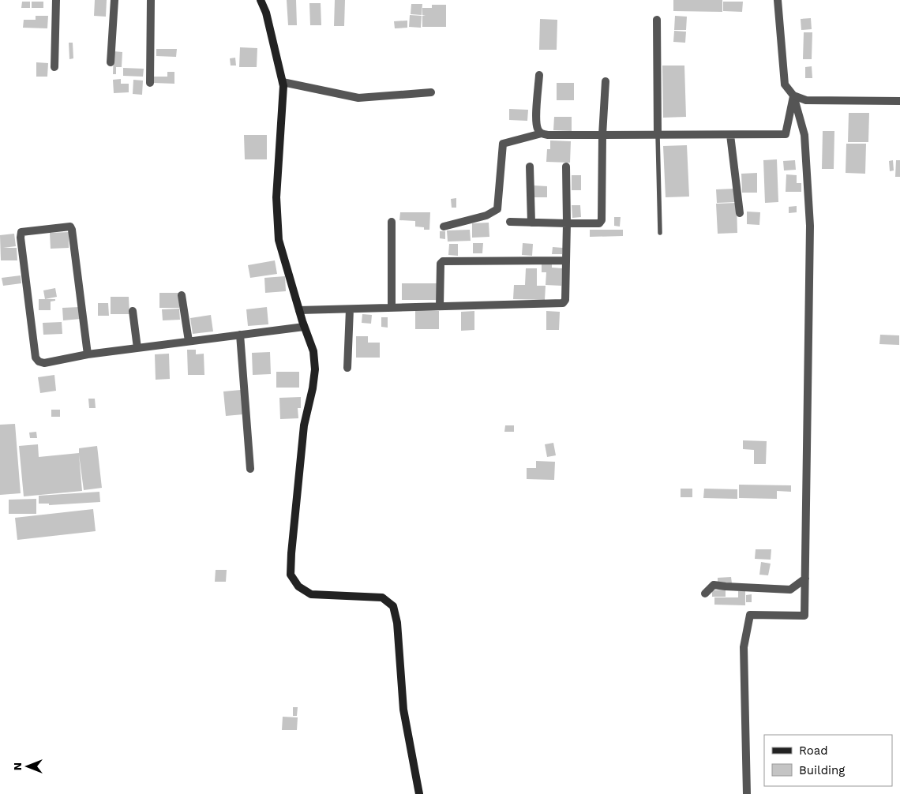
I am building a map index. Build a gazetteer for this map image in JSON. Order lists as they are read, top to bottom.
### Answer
{
  "legend": ["Road", "Building"],
  "north": "left"
}
